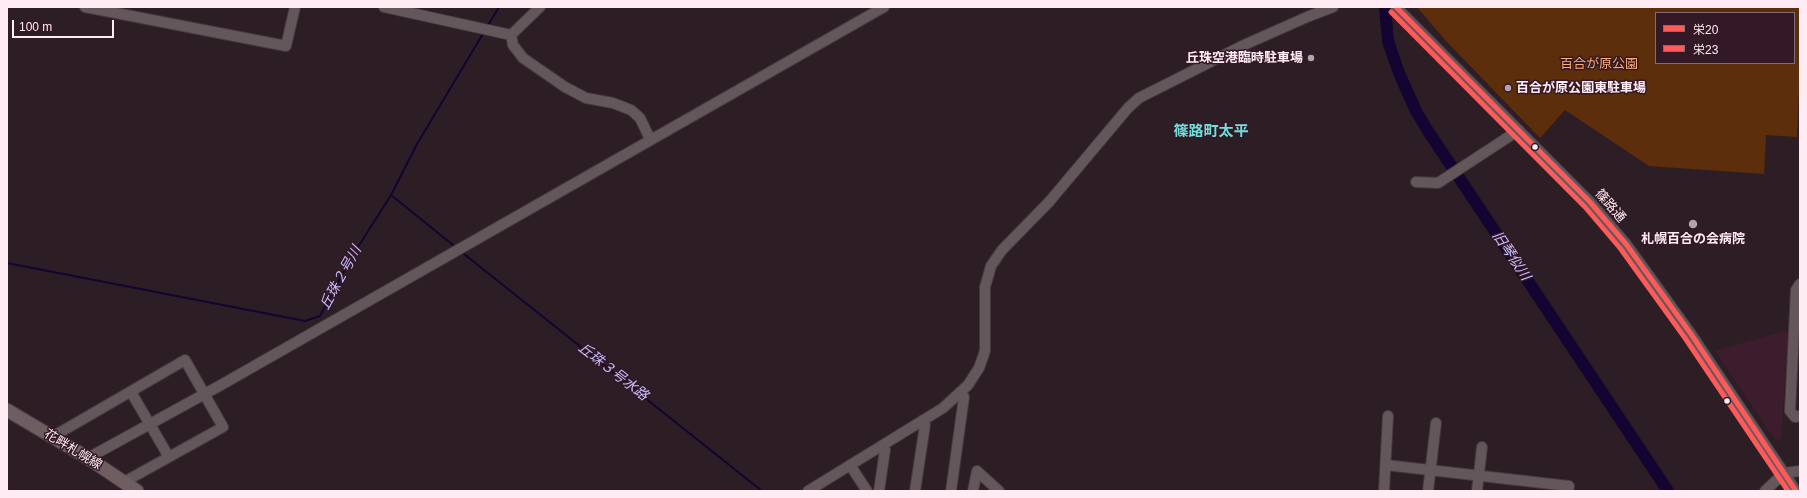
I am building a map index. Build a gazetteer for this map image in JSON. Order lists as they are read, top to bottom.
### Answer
{
  "streets": {
    "main road": ["花畔札幌線"],
    "street": ["篠路通"]
  },
  "districts": ["篠路町太平"],
  "water": ["旧琴似川", "丘珠２号川", "丘珠３号水路"],
  "parks": ["百合が原公園"],
  "places": ["丘珠空港臨時駐車場", "百合が原公園東駐車場", "札幌百合の会病院"],
  "lines": ["transit line 栄20", "transit line 栄23"],
  "legend": ["栄20", "栄23"],
  "scale_bar": "100 m"
}
